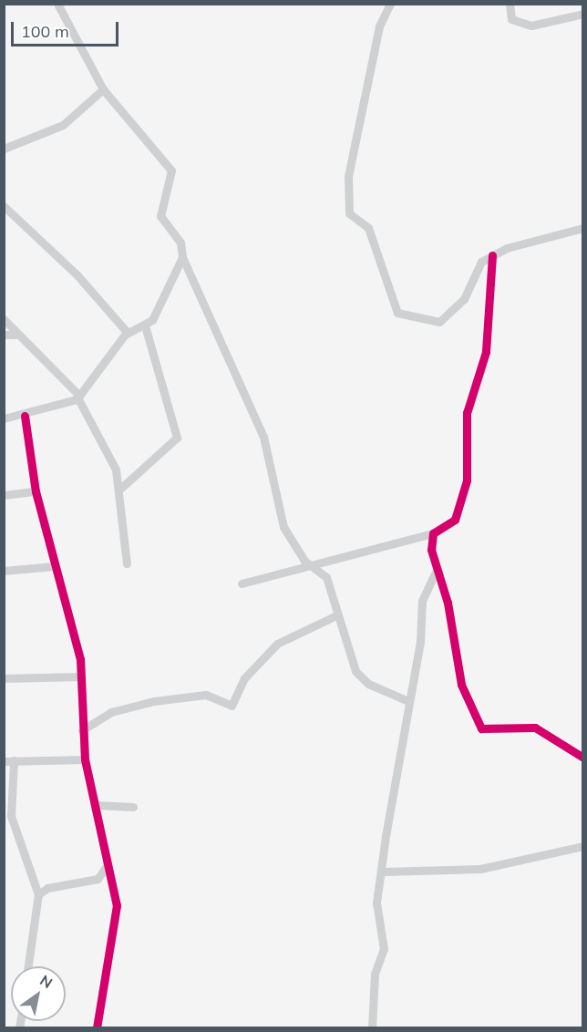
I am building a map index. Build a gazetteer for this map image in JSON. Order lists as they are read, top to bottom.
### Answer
{
  "scale_bar": "100 m",
  "north": "top right"
}
